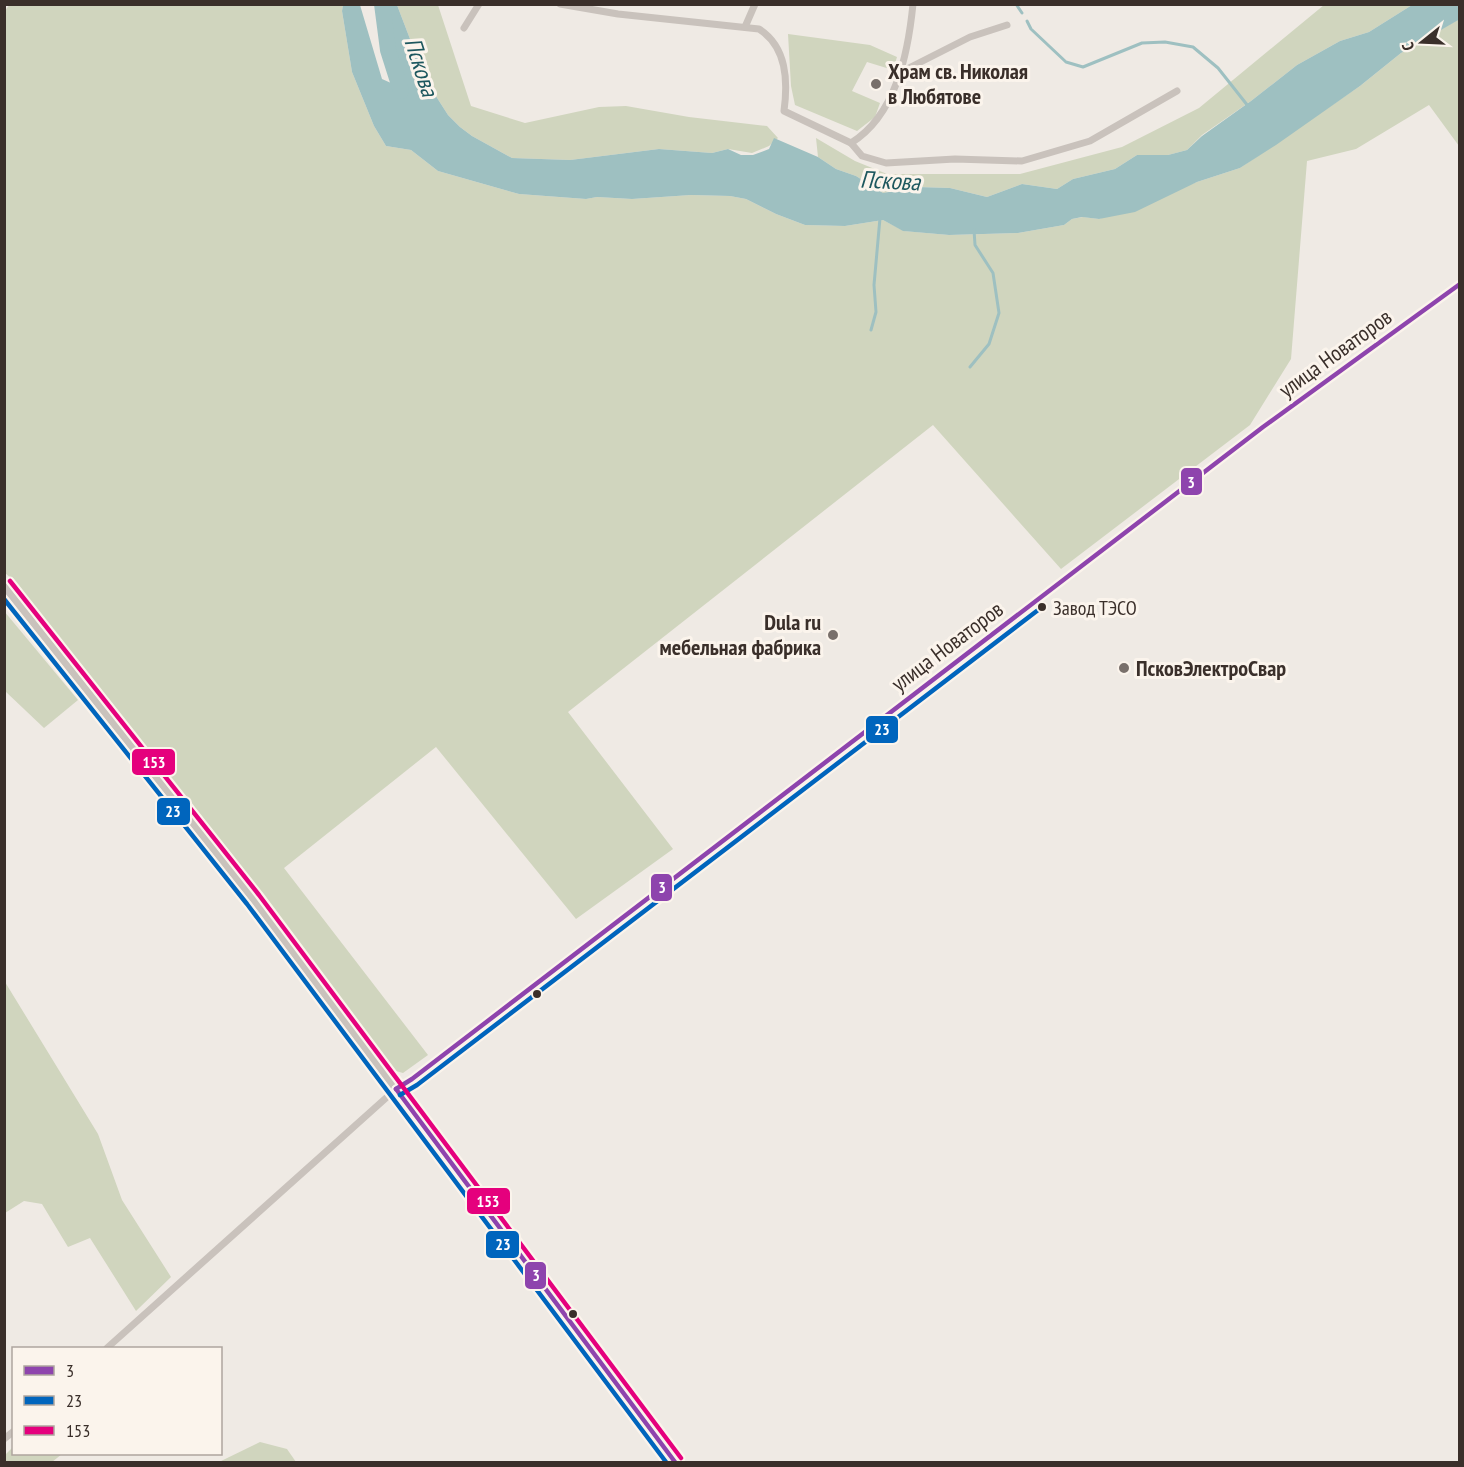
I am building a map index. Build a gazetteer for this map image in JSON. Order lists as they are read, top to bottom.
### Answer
{
  "streets": {
    "street": ["улица Новаторов"]
  },
  "water": ["Пскова"],
  "places": [
    "Храм св. Николая в Любятове",
    "Завод ТЭСО",
    "Dula ru мебельная фабрика",
    "ПсковЭлектроСвар"
  ],
  "lines": ["transit line 3", "transit line 153", "transit line 23"],
  "legend": ["3", "23", "153"],
  "north": "left"
}
